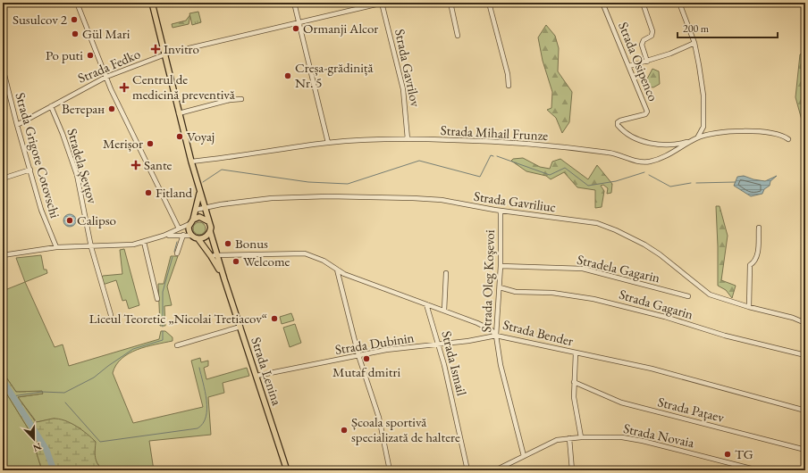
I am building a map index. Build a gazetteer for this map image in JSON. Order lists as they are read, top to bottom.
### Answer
{
  "streets": {
    "main road": ["Strada Lenina"],
    "street": [
      "Strada Osipenco",
      "Strada Fedko",
      "Strada Gavrilov",
      "Strada Mihail Frunze",
      "Strada Grigore Cotovschi",
      "Stradela Șevțov",
      "Strada Gavriliuc",
      "Stradela Gagarin",
      "Strada Oleg Koşevoi",
      "Strada Gagarin",
      "Strada Bender",
      "Strada Dubinin",
      "Strada Ismail",
      "Strada Pațaev",
      "Strada Novaia"
    ]
  },
  "crossings": [
    ["Strada Osipenco", "Strada Mihail Frunze"],
    ["Strada Fedko", "Strada Gavrilov"],
    ["Strada Fedko", "Strada Grigore Cotovschi"],
    ["Strada Fedko", "Stradela Șevțov"],
    ["Strada Gavrilov", "Strada Mihail Frunze"],
    ["Strada Gavriliuc", "Strada Oleg Koşevoi"],
    ["Stradela Gagarin", "Strada Oleg Koşevoi"],
    ["Strada Oleg Koşevoi", "Strada Gagarin"],
    ["Strada Oleg Koşevoi", "Strada Bender"],
    ["Strada Oleg Koşevoi", "Strada Dubinin"],
    ["Strada Oleg Koşevoi", "Strada Novaia"],
    ["Strada Bender", "Strada Dubinin"],
    ["Strada Bender", "Strada Ismail"],
    ["Strada Dubinin", "Strada Ismail"],
    ["Strada Dubinin", "Strada Lenina"]
  ],
  "places": {
    "other": [
      "Susulcov 2",
      "Ormanji Alcor",
      "Gül Mari",
      "Po puti",
      "Creșa-grădiniță Nr. 5",
      "Ветеран",
      "Voyaj",
      "Merișor",
      "Fitland",
      "Calipso",
      "Bonus",
      "Welcome",
      "Liceul Teoretic „Nicolai Tretiacov“",
      "Mutaf dmitri",
      "Școala sportivă specializată de haltere",
      "TG"
    ],
    "health": ["Invitro", "Centrul de medicină preventivă", "Sante"]
  },
  "scale_bar": "200 m",
  "north": "bottom"
}
